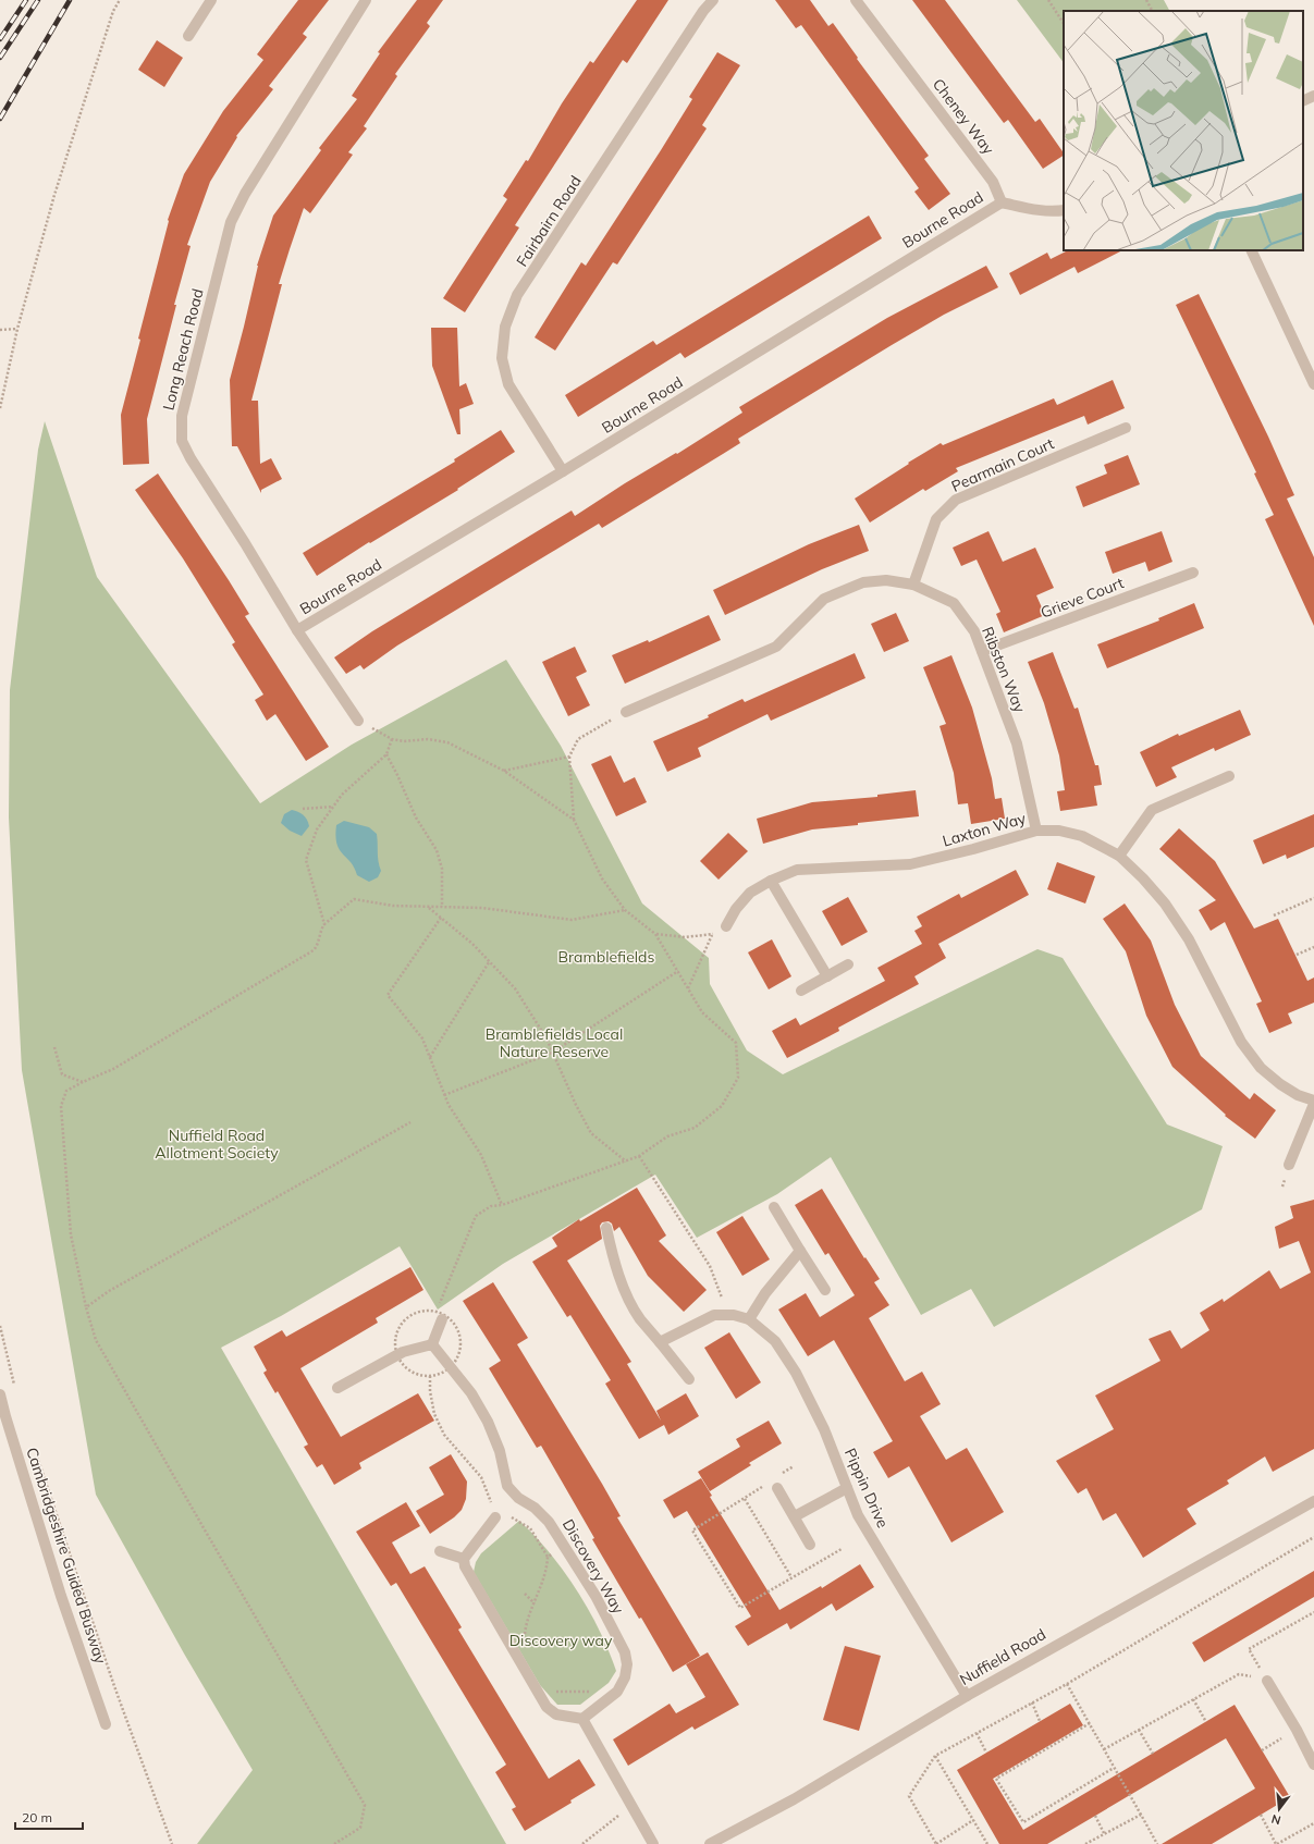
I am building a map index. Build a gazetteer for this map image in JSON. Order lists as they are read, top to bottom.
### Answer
{
  "streets": {
    "street": [
      "Cheney Way",
      "Bourne Road",
      "Fairbairn Road",
      "Long Reach Road",
      "Pearmain Court",
      "Grieve Court",
      "Ribston Way",
      "Laxton Way",
      "Pippin Drive",
      "Cambridgeshire Guided Busway",
      "Discovery Way",
      "Nuffield Road"
    ]
  },
  "crossings": [
    ["Cheney Way", "Bourne Road"],
    ["Bourne Road", "Fairbairn Road"],
    ["Bourne Road", "Long Reach Road"],
    ["Pearmain Court", "Ribston Way"],
    ["Grieve Court", "Ribston Way"],
    ["Ribston Way", "Laxton Way"],
    ["Pippin Drive", "Nuffield Road"]
  ],
  "parks": [
    "Bramblefields",
    "Bramblefields Local Nature Reserve",
    "Nuffield Road Allotment Society",
    "Discovery way"
  ],
  "scale_bar": "20 m",
  "north": "bottom"
}
